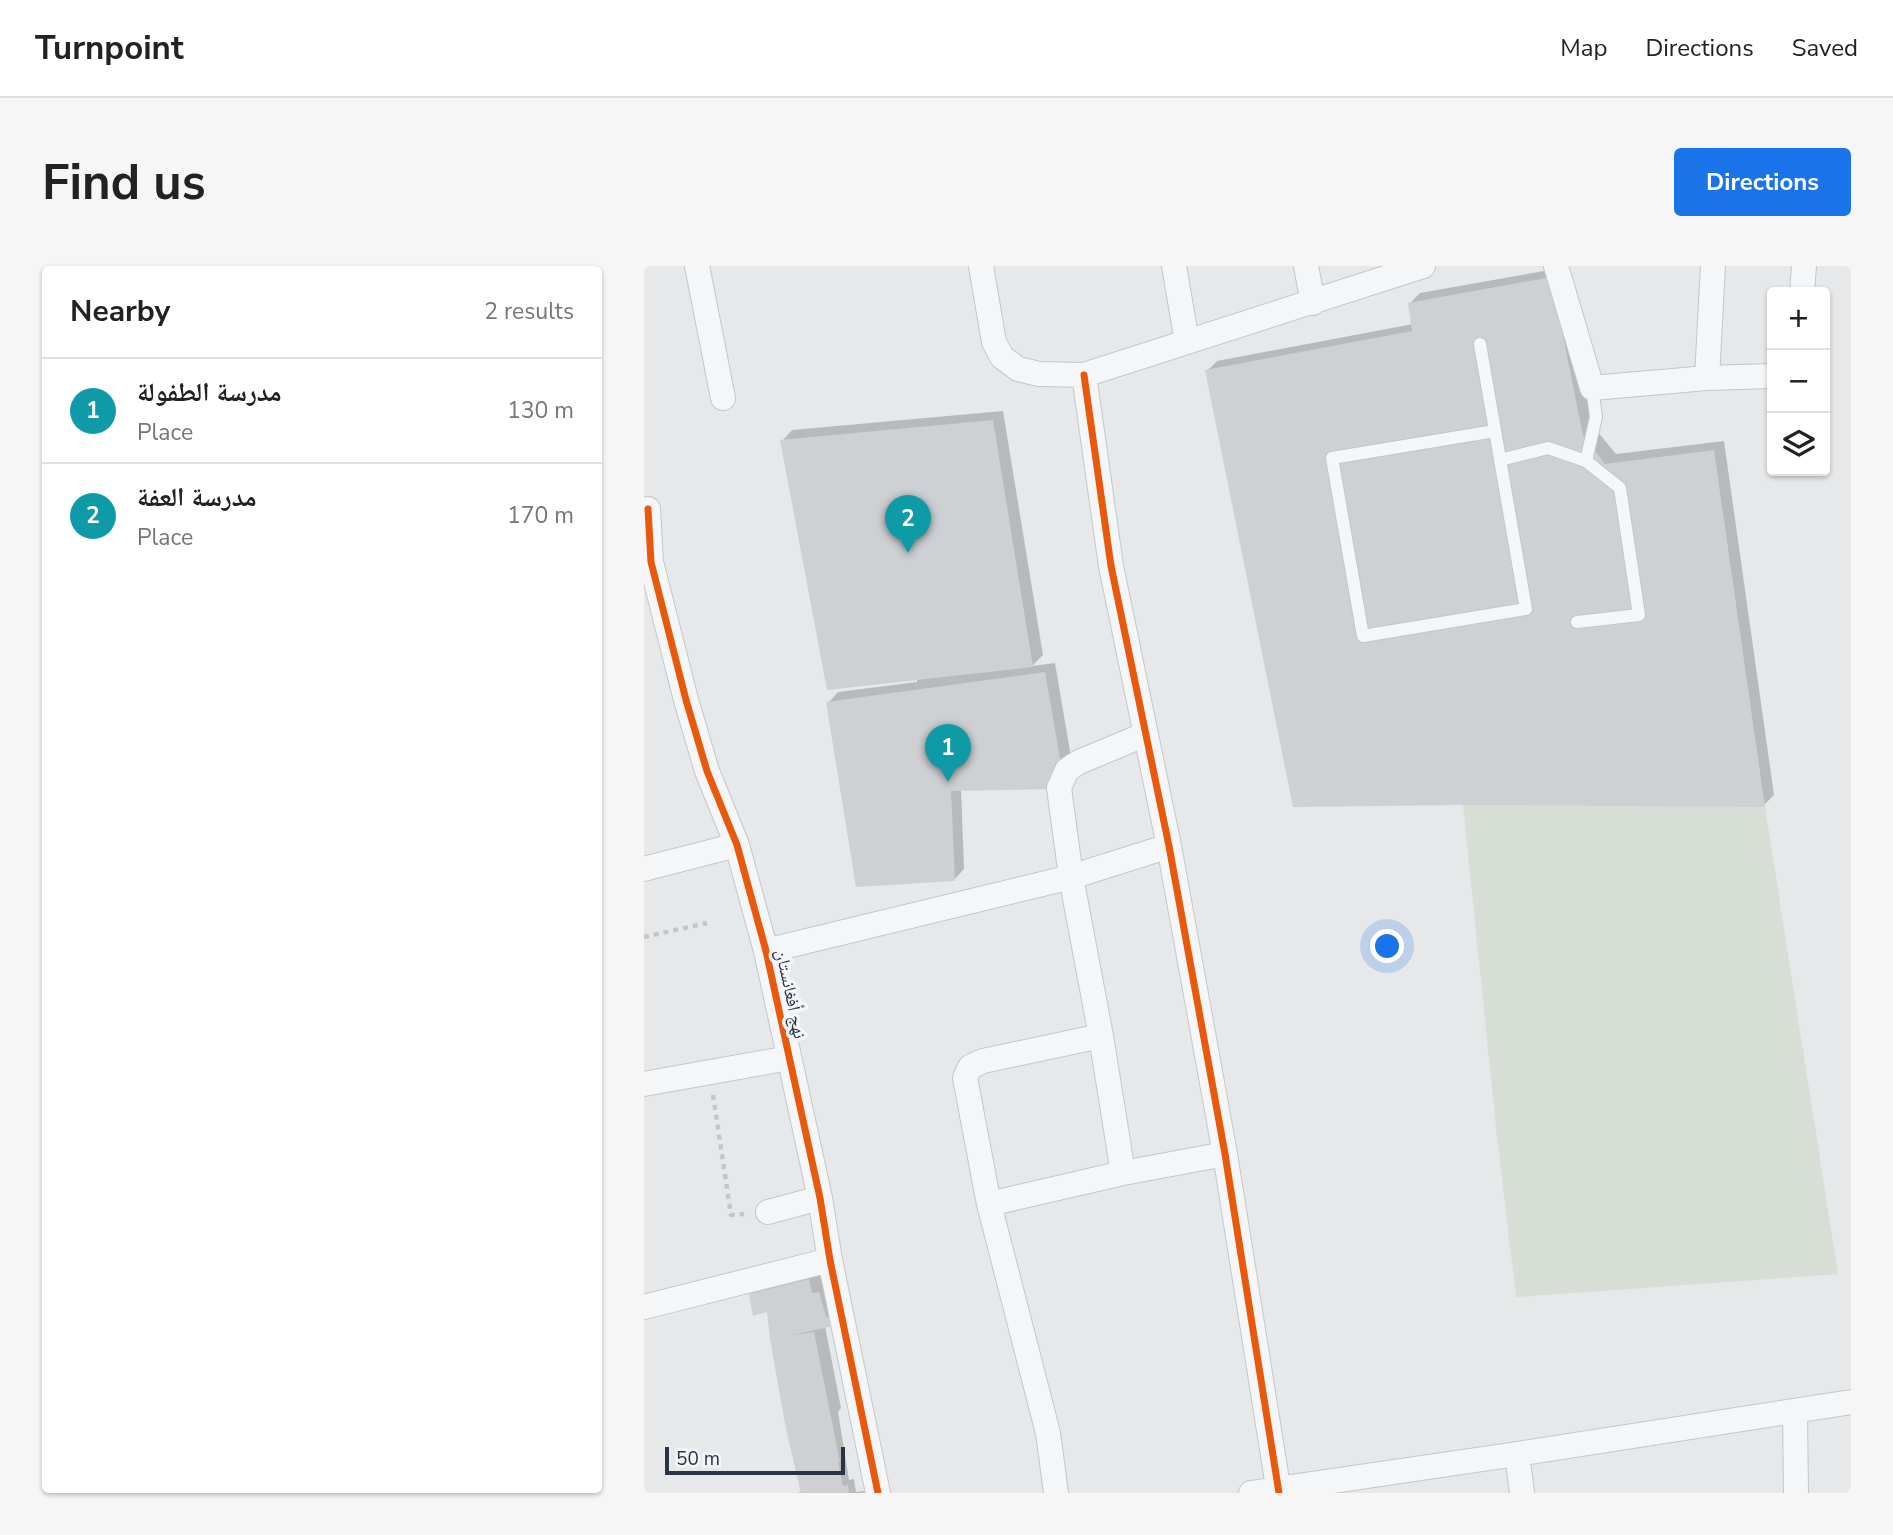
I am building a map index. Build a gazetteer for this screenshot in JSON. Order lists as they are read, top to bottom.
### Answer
{
  "streets": {
    "street": ["نهج أفغانستان"]
  },
  "scale_bar": "50 m",
  "page": {
    "header": "Turnpoint",
    "nav": ["Map", "Directions", "Saved"],
    "buttons": "Directions",
    "title": "Find us",
    "heading": ["Nearby", "2 results"],
    "map_buttons": ["+", "−"],
    "list": [
      {
        "mark": "1",
        "name": "مدرسة الطفولة",
        "note": "Place",
        "value": "130 m"
      },
      {
        "mark": "2",
        "name": "مدرسة العفة",
        "note": "Place",
        "value": "170 m"
      }
    ],
    "pins": ["2", "1"],
    "scale": "50 m"
  }
}
